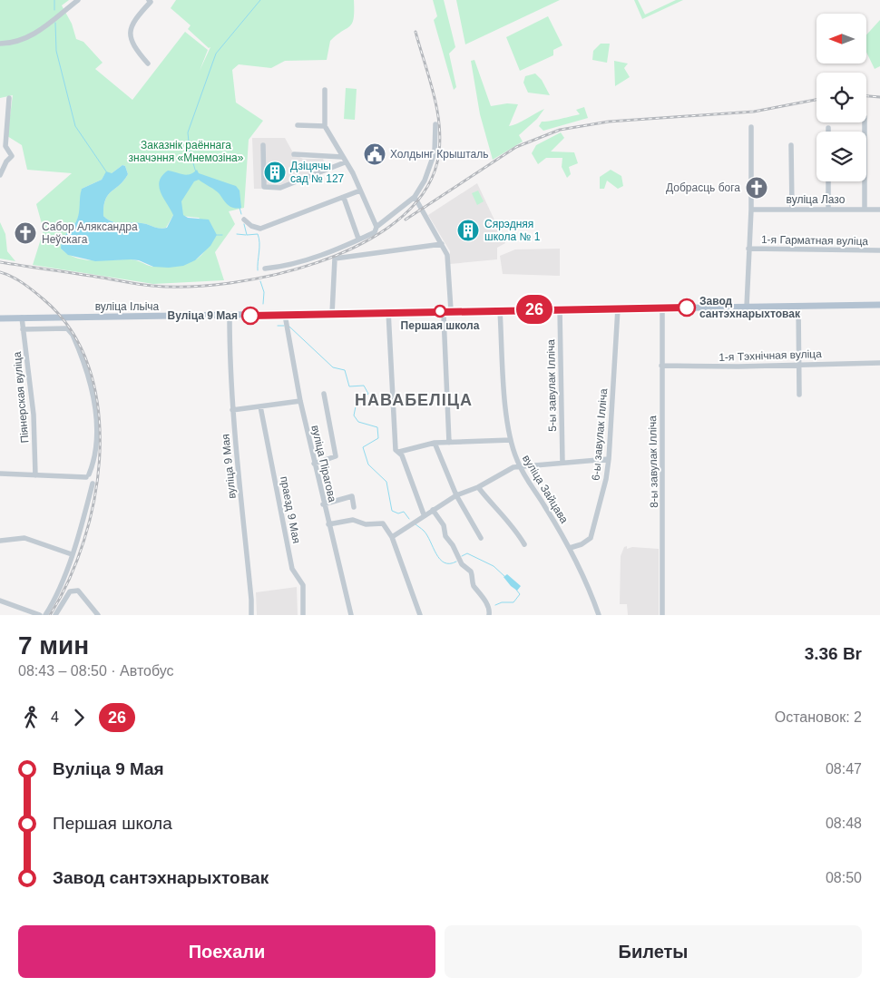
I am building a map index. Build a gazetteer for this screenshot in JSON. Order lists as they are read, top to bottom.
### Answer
{
  "streets": {
    "main road": ["вуліца Ільіча"],
    "street": [
      "вуліца Лазо",
      "1-я Гарматная вуліца",
      "1-я Тэхнічная вуліца",
      "5-ы завулак Ілліча",
      "Піянерская вуліца",
      "6-ы завулак Ілліча",
      "8-ы завулак Ілліча",
      "вуліца Пірагова",
      "вуліца 9 Мая",
      "вуліца Зайцава",
      "праезд 9 Мая"
    ]
  },
  "crossings": [
    ["вуліца Ільіча", "5-ы завулак Ілліча"],
    ["вуліца Ільіча", "Піянерская вуліца"],
    ["вуліца Ільіча", "6-ы завулак Ілліча"],
    ["вуліца Ільіча", "8-ы завулак Ілліча"],
    ["вуліца Ільіча", "вуліца Пірагова"],
    ["вуліца Ільіча", "вуліца 9 Мая"],
    ["вуліца Ільіча", "вуліца Зайцава"],
    ["1-я Тэхнічная вуліца", "8-ы завулак Ілліча"],
    ["6-ы завулак Ілліча", "вуліца Зайцава"]
  ],
  "districts": ["НАВАБЕЛІЦА"],
  "parks": ["Заказнік раённага значэння «Мнемозіна»"],
  "places": {
    "public building": ["Холдынг Крышталь"],
    "building": ["Дзіцячы сад № 127", "Сярэдняя школа № 1"],
    "church": ["Добрасць бога", "Сабор Аляксандра Неўскага"],
    "other": ["Завод сантэхнарыхтовак", "Першая школа", "Вуліца 9 Мая"]
  },
  "lines": ["bus line 26"],
  "north": "left",
  "page": {
    "on_map": "26",
    "heading": ["7 мин", "08:43 – 08:50 · Автобус", "3.36 Br"],
    "legs": ["4", "26", "Остановок: 2"],
    "list": [
      {
        "name": "Вуліца 9 Мая",
        "value": "08:47"
      },
      {
        "name": "Першая школа",
        "value": "08:48"
      },
      {
        "name": "Завод сантэхнарыхтовак",
        "value": "08:50"
      }
    ],
    "buttons": ["Поехали", "Билеты"]
  }
}
